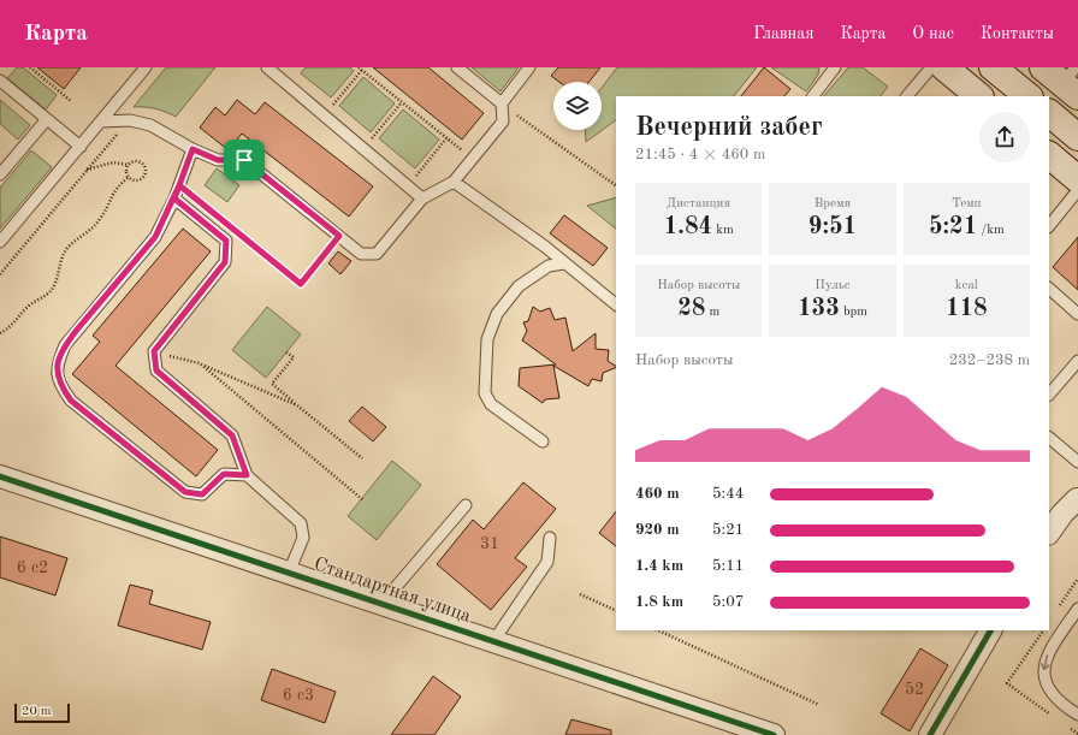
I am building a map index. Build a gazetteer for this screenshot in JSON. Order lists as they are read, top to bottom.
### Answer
{
  "streets": {
    "street": ["Стандартная улица"]
  },
  "house_numbers": [
    "31",
    "6 с2",
    "52",
    "6 с3"
  ],
  "scale_bar": "20 m",
  "page": {
    "header": "Карта",
    "nav": [
      "Главная",
      "Карта",
      "О нас",
      "Контакты"
    ],
    "heading": ["Вечерний забег", "21:45 · 4 × 460 m"],
    "stats": [
      ["Дистанция", "1.84 km"],
      ["Время", "9:51"],
      ["Темп", "5:21 /km"],
      ["Набор высоты", "28 m"],
      ["Пульс", "133 bpm"],
      ["kcal", "118"]
    ],
    "chart": ["Набор высоты", "232–238 m"],
    "list": [
      {
        "name": "460 m",
        "note": "5:44"
      },
      {
        "name": "920 m",
        "note": "5:21"
      },
      {
        "name": "1.4 km",
        "note": "5:11"
      },
      {
        "name": "1.8 km",
        "note": "5:07"
      }
    ],
    "scale": "20 m"
  }
}
